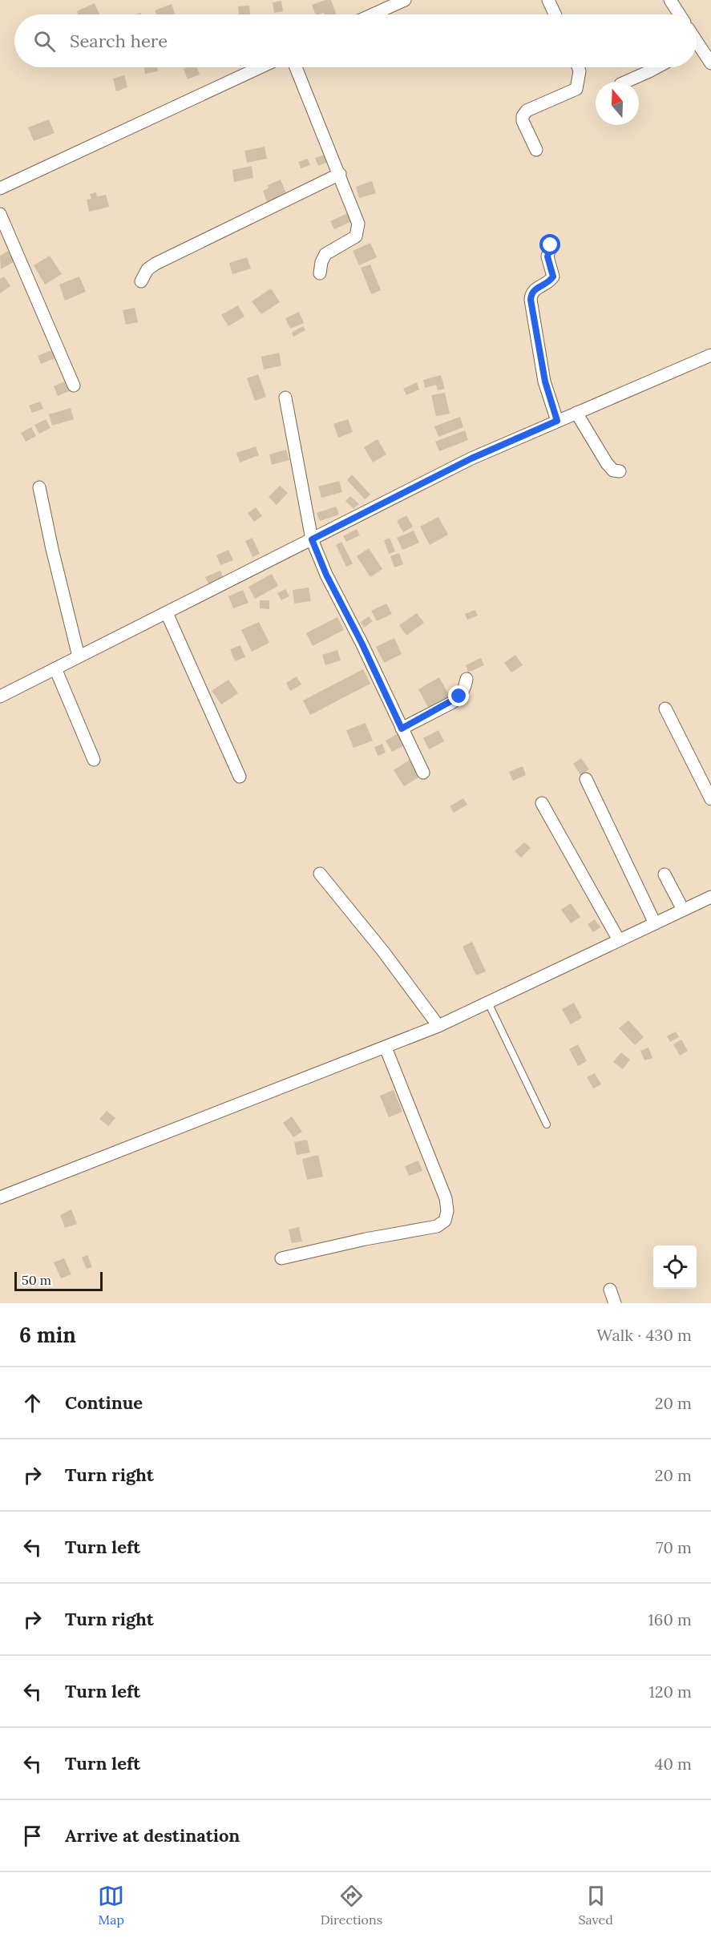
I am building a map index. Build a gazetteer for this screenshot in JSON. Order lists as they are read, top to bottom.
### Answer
{
  "scale_bar": "50 m",
  "north": "top",
  "page": {
    "search": "Search here",
    "scale": "50 m",
    "heading": ["6 min", "Walk · 430 m"],
    "list": [
      ["Continue", "20 m"],
      ["Turn right", "20 m"],
      ["Turn left", "70 m"],
      ["Turn right", "160 m"],
      ["Turn left", "120 m"],
      ["Turn left", "40 m"],
      "Arrive at destination"
    ],
    "nav": ["Map", "Directions", "Saved"]
  }
}
